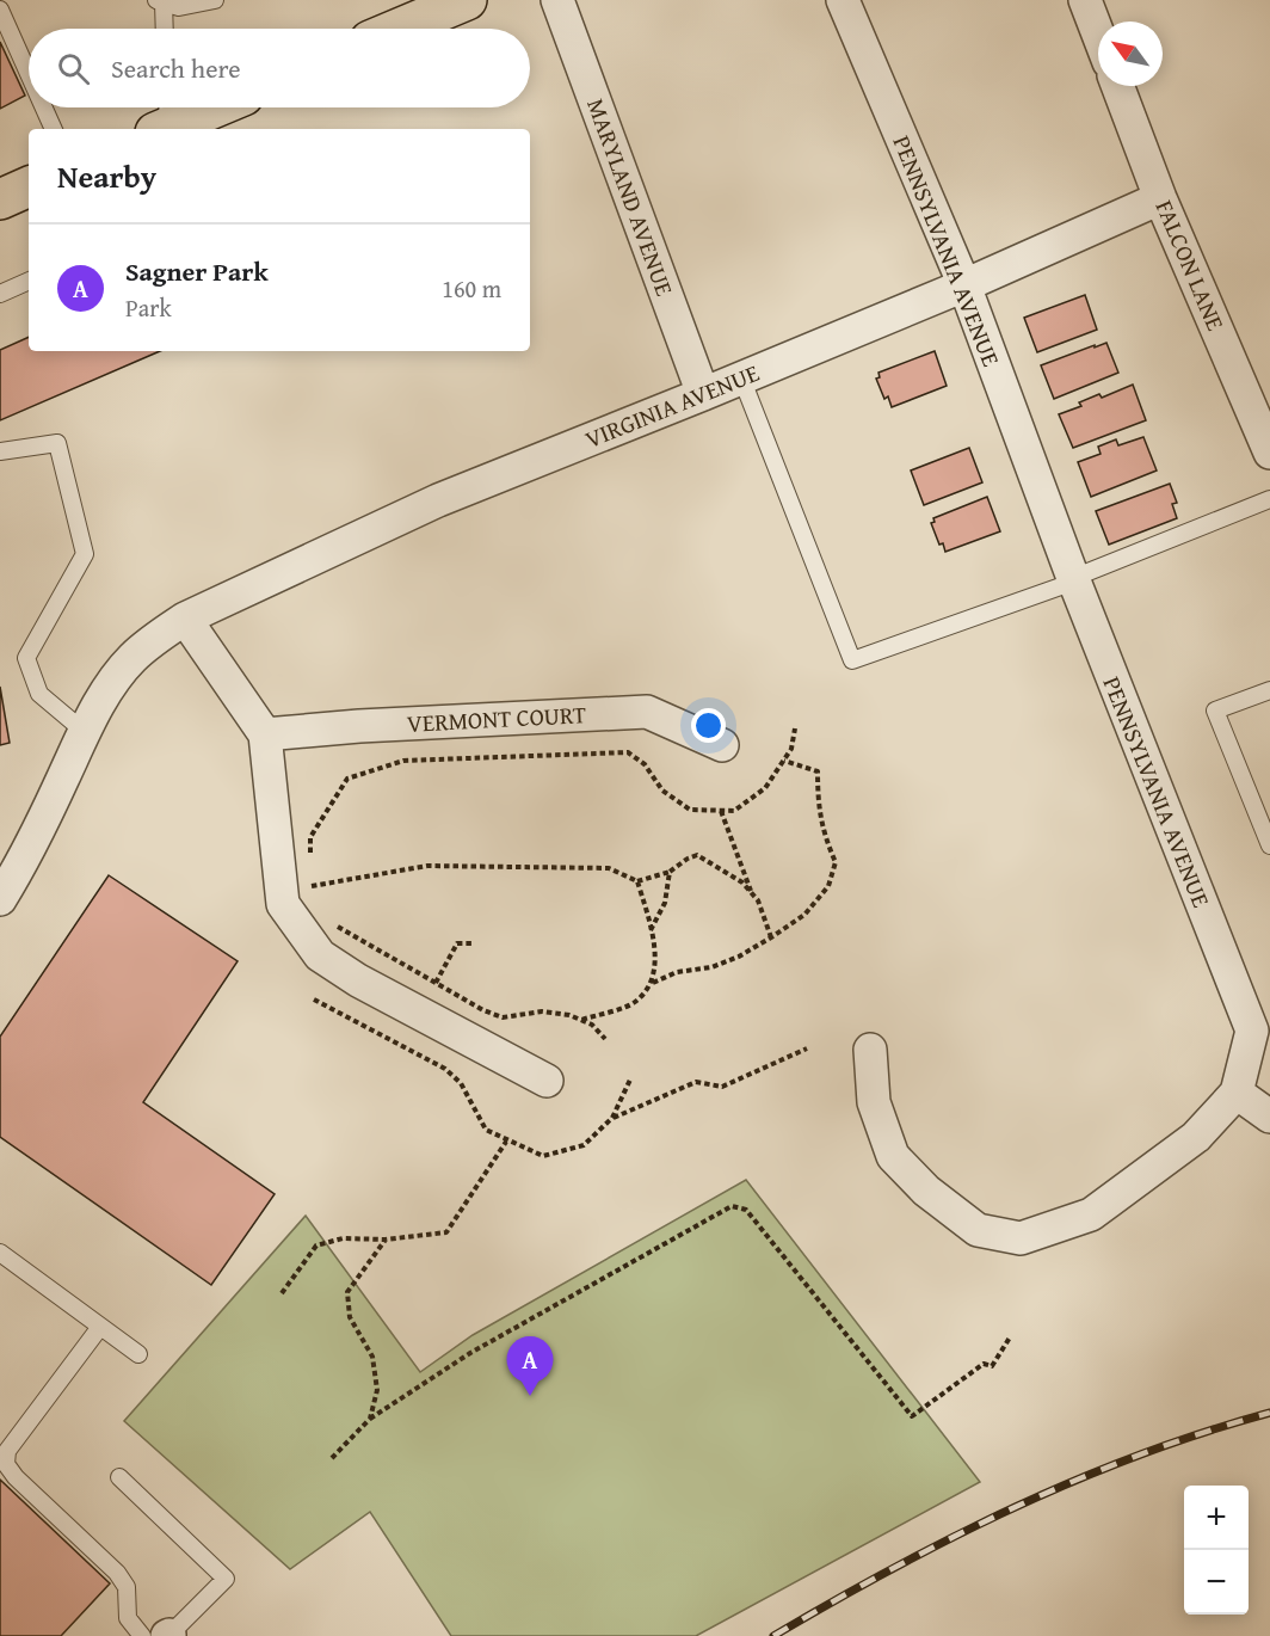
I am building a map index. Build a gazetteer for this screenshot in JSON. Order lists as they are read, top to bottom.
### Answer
{
  "streets": {
    "street": [
      "MARYLAND AVENUE",
      "PENNSYLVANIA AVENUE",
      "FALCON LANE",
      "VIRGINIA AVENUE",
      "VERMONT COURT"
    ]
  },
  "crossings": [
    ["MARYLAND AVENUE", "VIRGINIA AVENUE"],
    ["PENNSYLVANIA AVENUE", "VIRGINIA AVENUE"],
    ["FALCON LANE", "VIRGINIA AVENUE"]
  ],
  "north": "top left",
  "page": {
    "search": "Search here",
    "heading": "Nearby",
    "list": [
      {
        "mark": "A",
        "name": "Sagner Park",
        "note": "Park",
        "value": "160 m"
      }
    ],
    "pins": "A",
    "map_buttons": ["+", "−"]
  }
}
